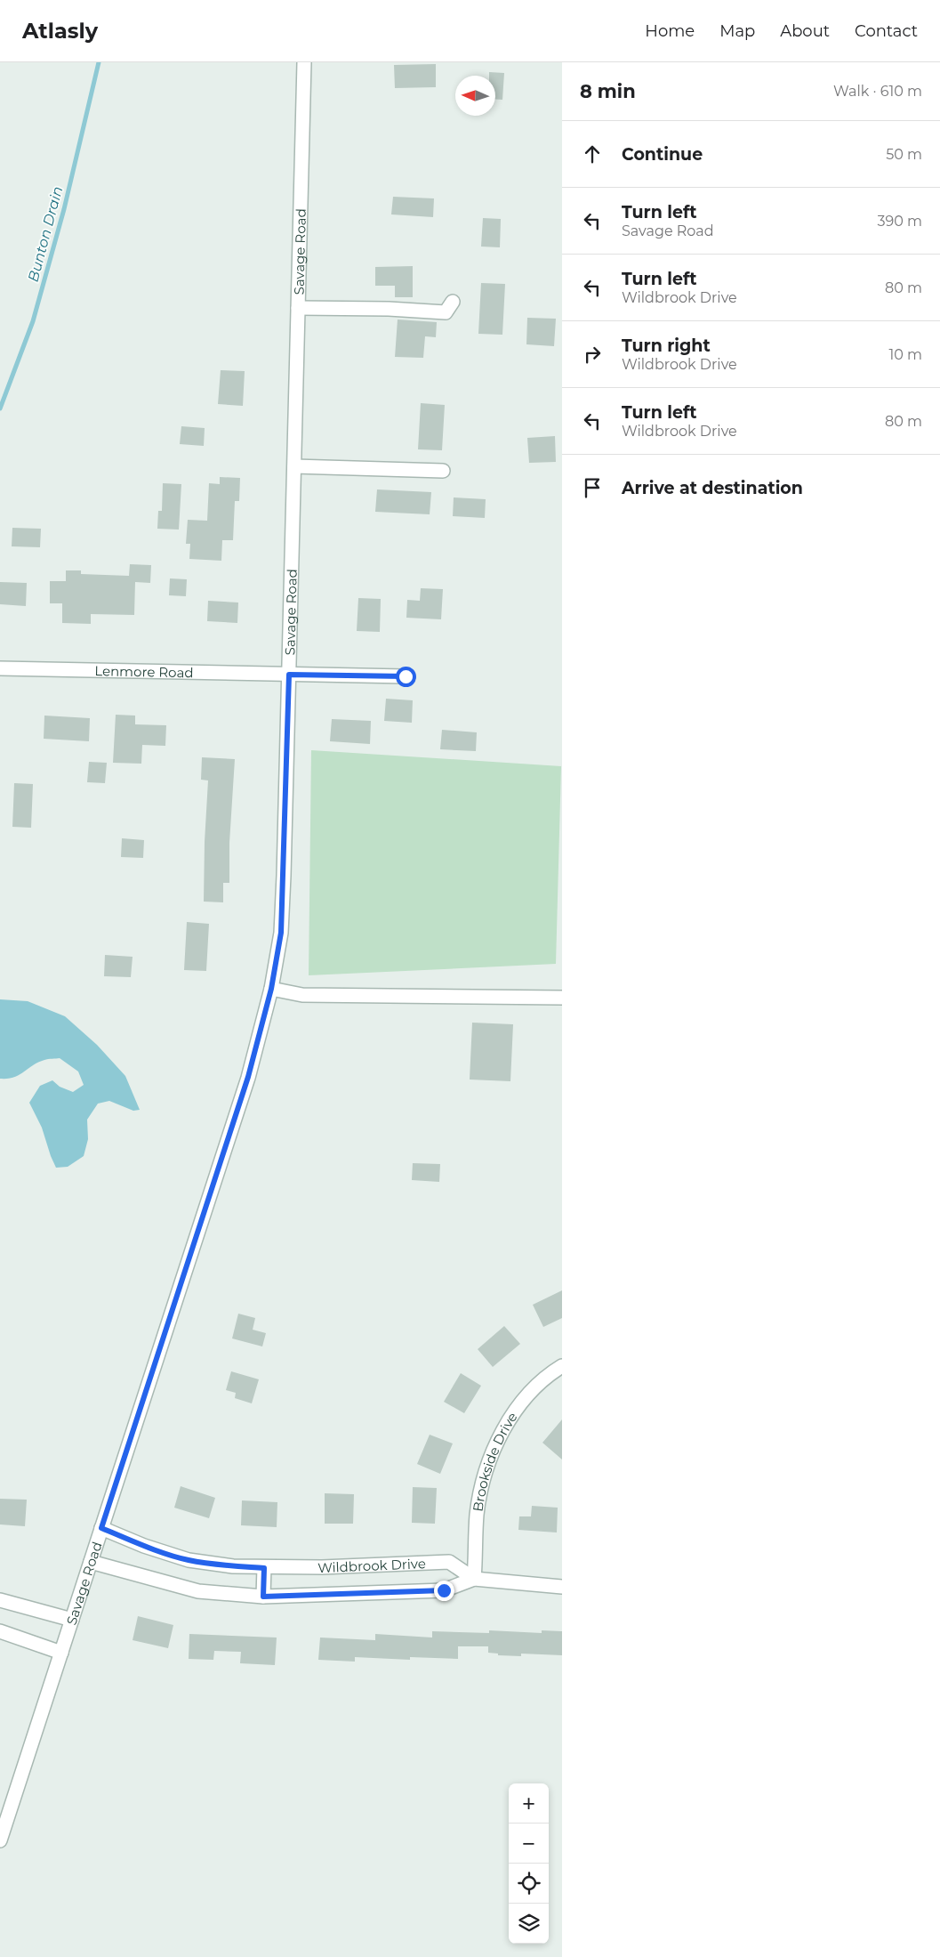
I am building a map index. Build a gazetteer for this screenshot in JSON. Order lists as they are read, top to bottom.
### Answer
{
  "streets": {
    "street": [
      "Savage Road",
      "Lenmore Road",
      "Brookside Drive",
      "Wildbrook Drive"
    ]
  },
  "crossings": [
    ["Savage Road", "Lenmore Road"],
    ["Savage Road", "Wildbrook Drive"],
    ["Brookside Drive", "Wildbrook Drive"]
  ],
  "water": ["Bunton Drain"],
  "north": "left",
  "page": {
    "header": "Atlasly",
    "nav": [
      "Home",
      "Map",
      "About",
      "Contact"
    ],
    "heading": ["8 min", "Walk · 610 m"],
    "list": [
      ["Continue", "50 m"],
      ["Turn left", "Savage Road", "390 m"],
      ["Turn left", "Wildbrook Drive", "80 m"],
      ["Turn right", "Wildbrook Drive", "10 m"],
      ["Turn left", "Wildbrook Drive", "80 m"],
      "Arrive at destination"
    ],
    "map_buttons": ["+", "−"]
  }
}
